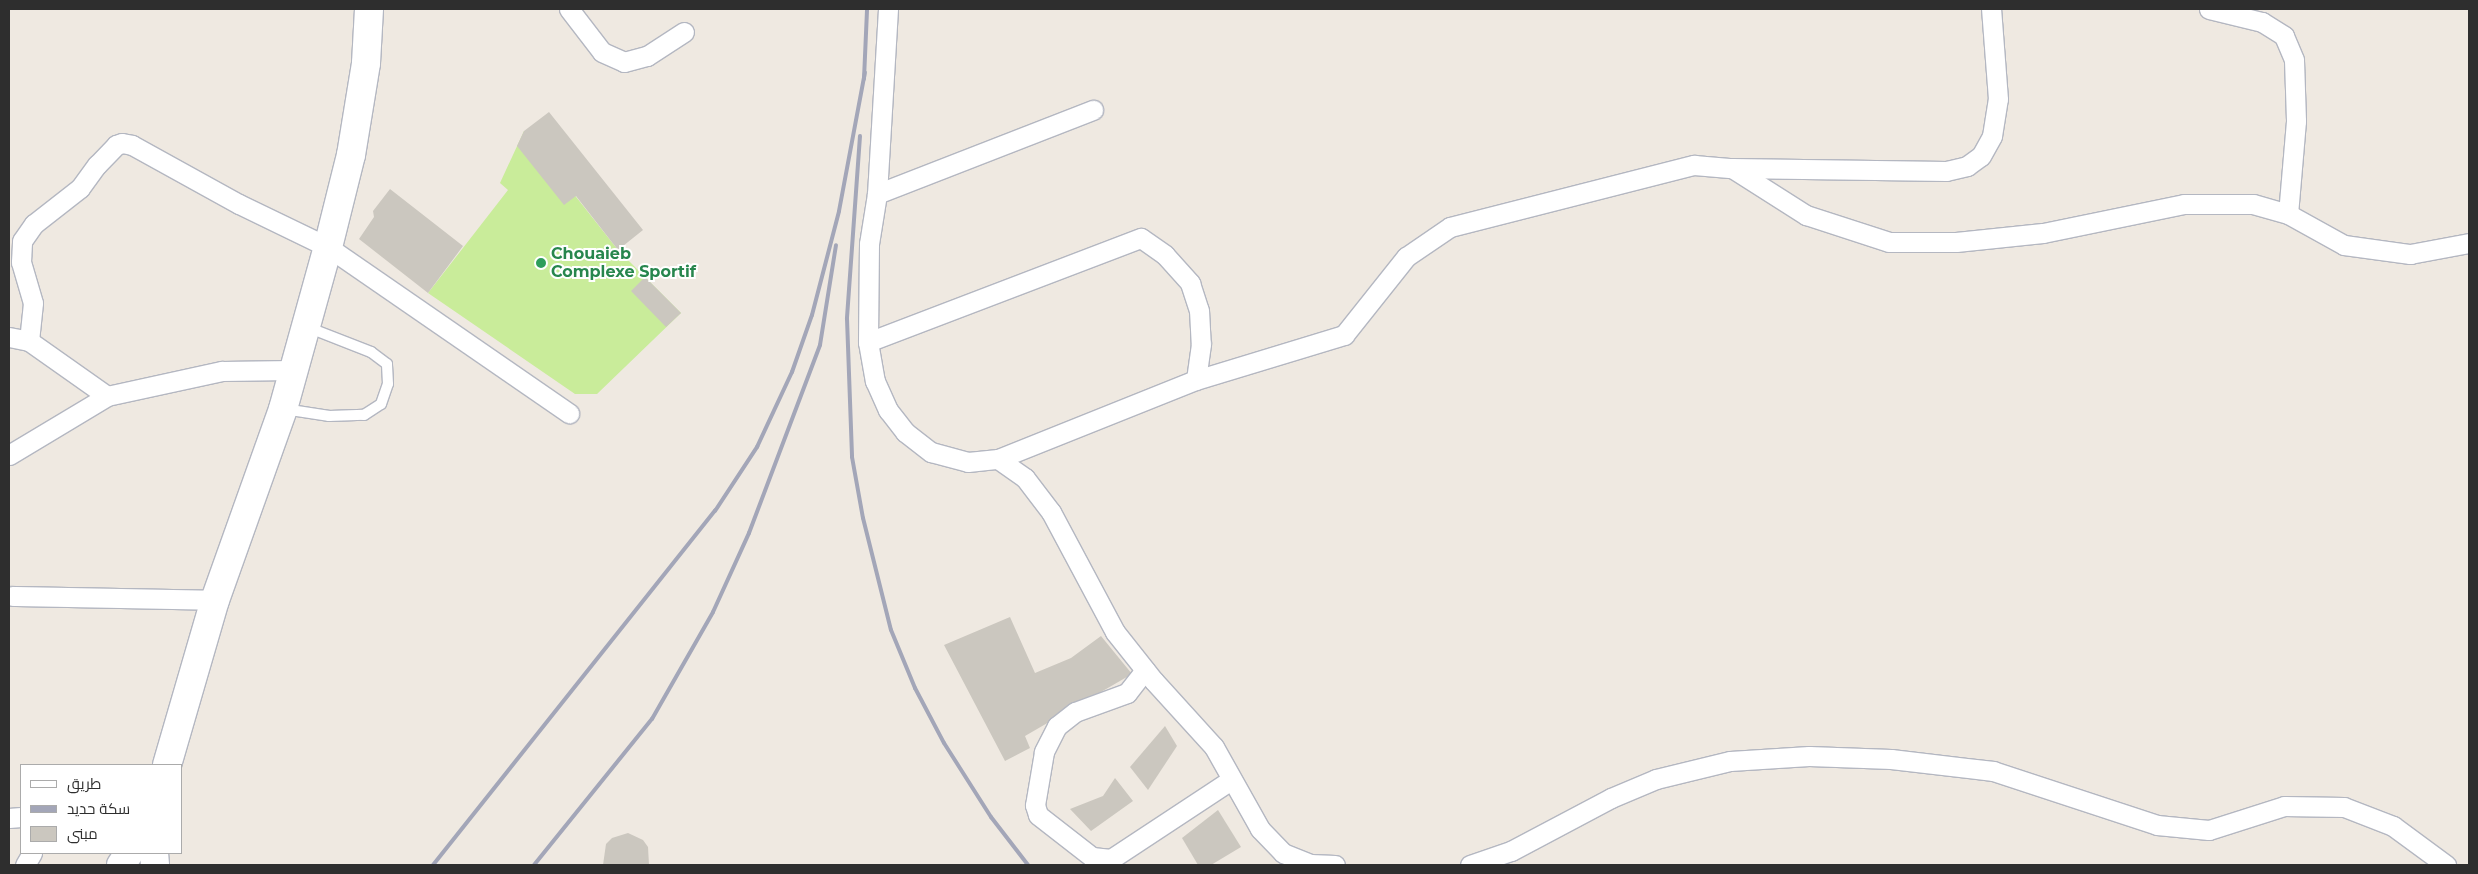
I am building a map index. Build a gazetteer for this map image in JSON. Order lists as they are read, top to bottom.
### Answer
{
  "places": ["Chouaieb Complexe Sportif"],
  "legend": ["طريق", "سكة حديد", "مبنى"]
}
